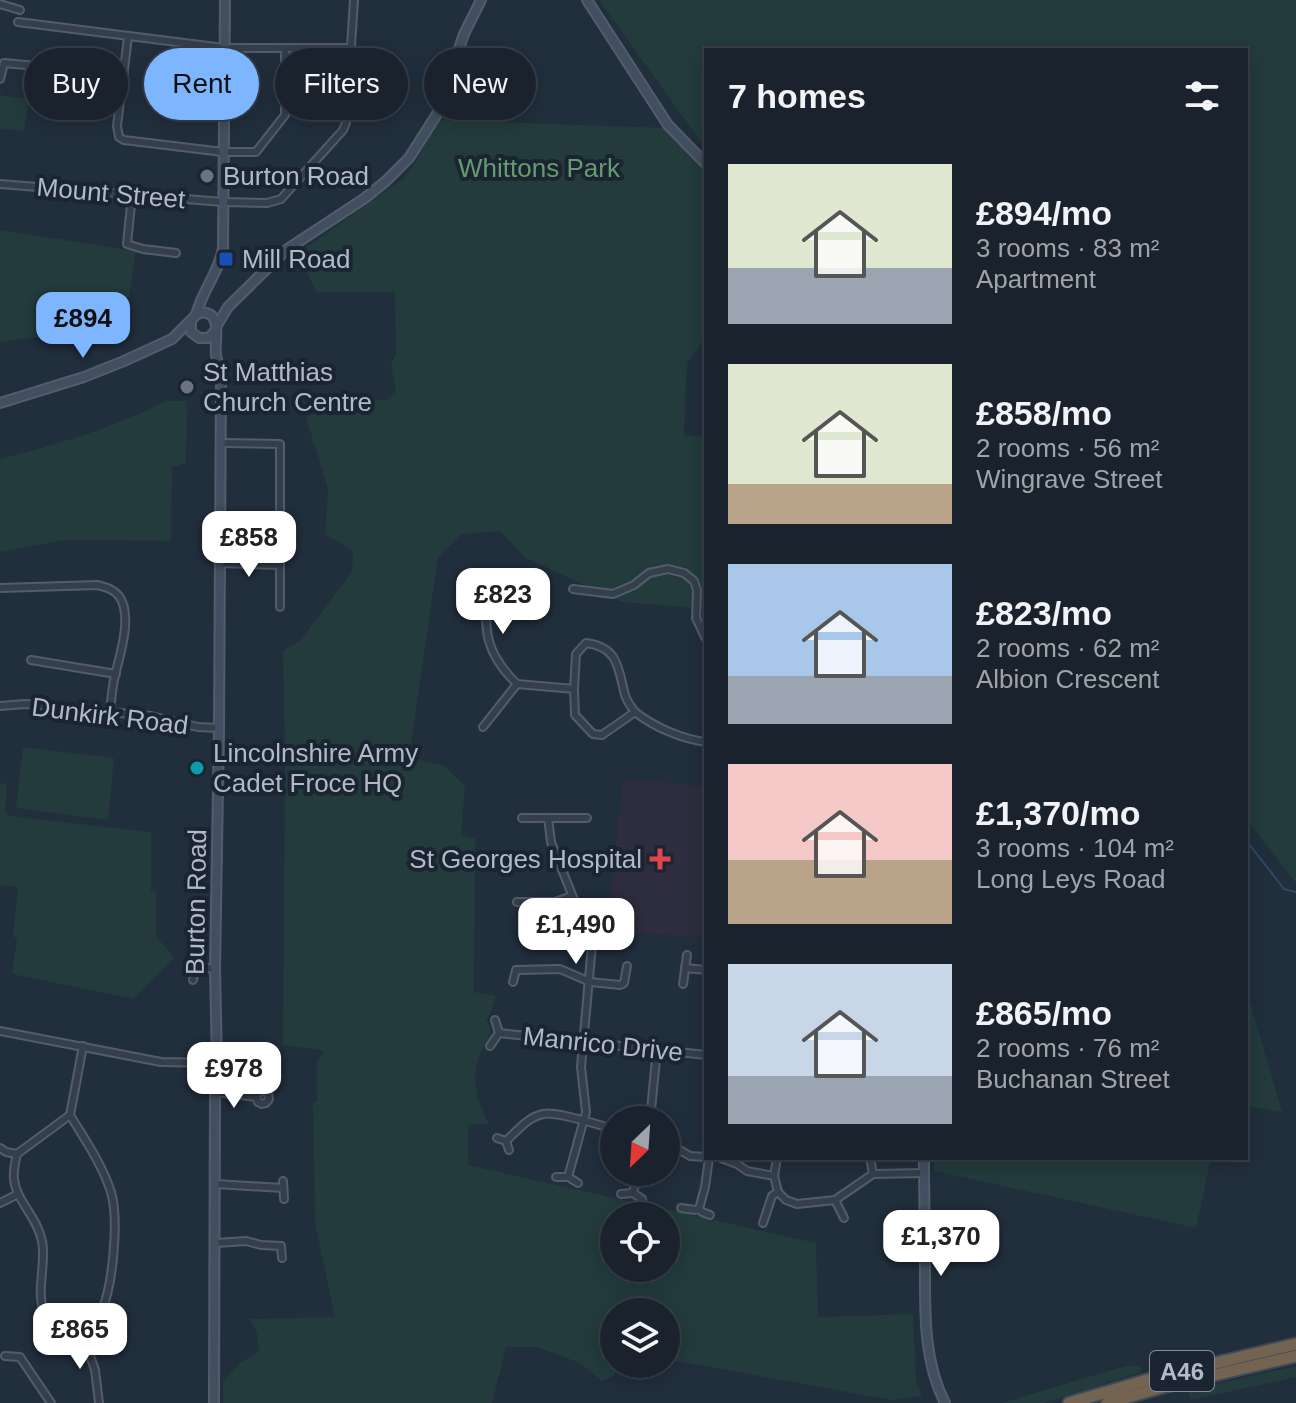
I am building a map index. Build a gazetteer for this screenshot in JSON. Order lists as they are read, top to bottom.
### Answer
{
  "streets": {
    "highway": ["A46"],
    "main road": ["Burton Road"],
    "street": ["Mount Street", "Dunkirk Road", "Manrico Drive"]
  },
  "crossings": [
    ["Dunkirk Road", "Burton Road"]
  ],
  "parks": ["Whittons Park"],
  "places": {
    "other": ["Burton Road", "St Matthias Church Centre", "Lincolnshire Army Cadet Froce HQ"],
    "transit": ["Mill Road"],
    "health": ["St Georges Hospital"]
  },
  "north": "bottom left",
  "page": {
    "chip": [
      "Buy",
      "Rent",
      "Filters",
      "New"
    ],
    "heading": "7 homes",
    "list": [
      {
        "name": "£894/mo",
        "note": "3 rooms · 83 m² · Apartment"
      },
      {
        "name": "£858/mo",
        "note": "2 rooms · 56 m² · Wingrave Street"
      },
      {
        "name": "£823/mo",
        "note": "2 rooms · 62 m² · Albion Crescent"
      },
      {
        "name": "£1,370/mo",
        "note": "3 rooms · 104 m² · Long Leys Road"
      },
      {
        "name": "£865/mo",
        "note": "2 rooms · 76 m² · Buchanan Street"
      }
    ],
    "price": [
      "£894",
      "£858",
      "£823",
      "£1,490",
      "£978",
      "£1,370",
      "£865"
    ]
  }
}
